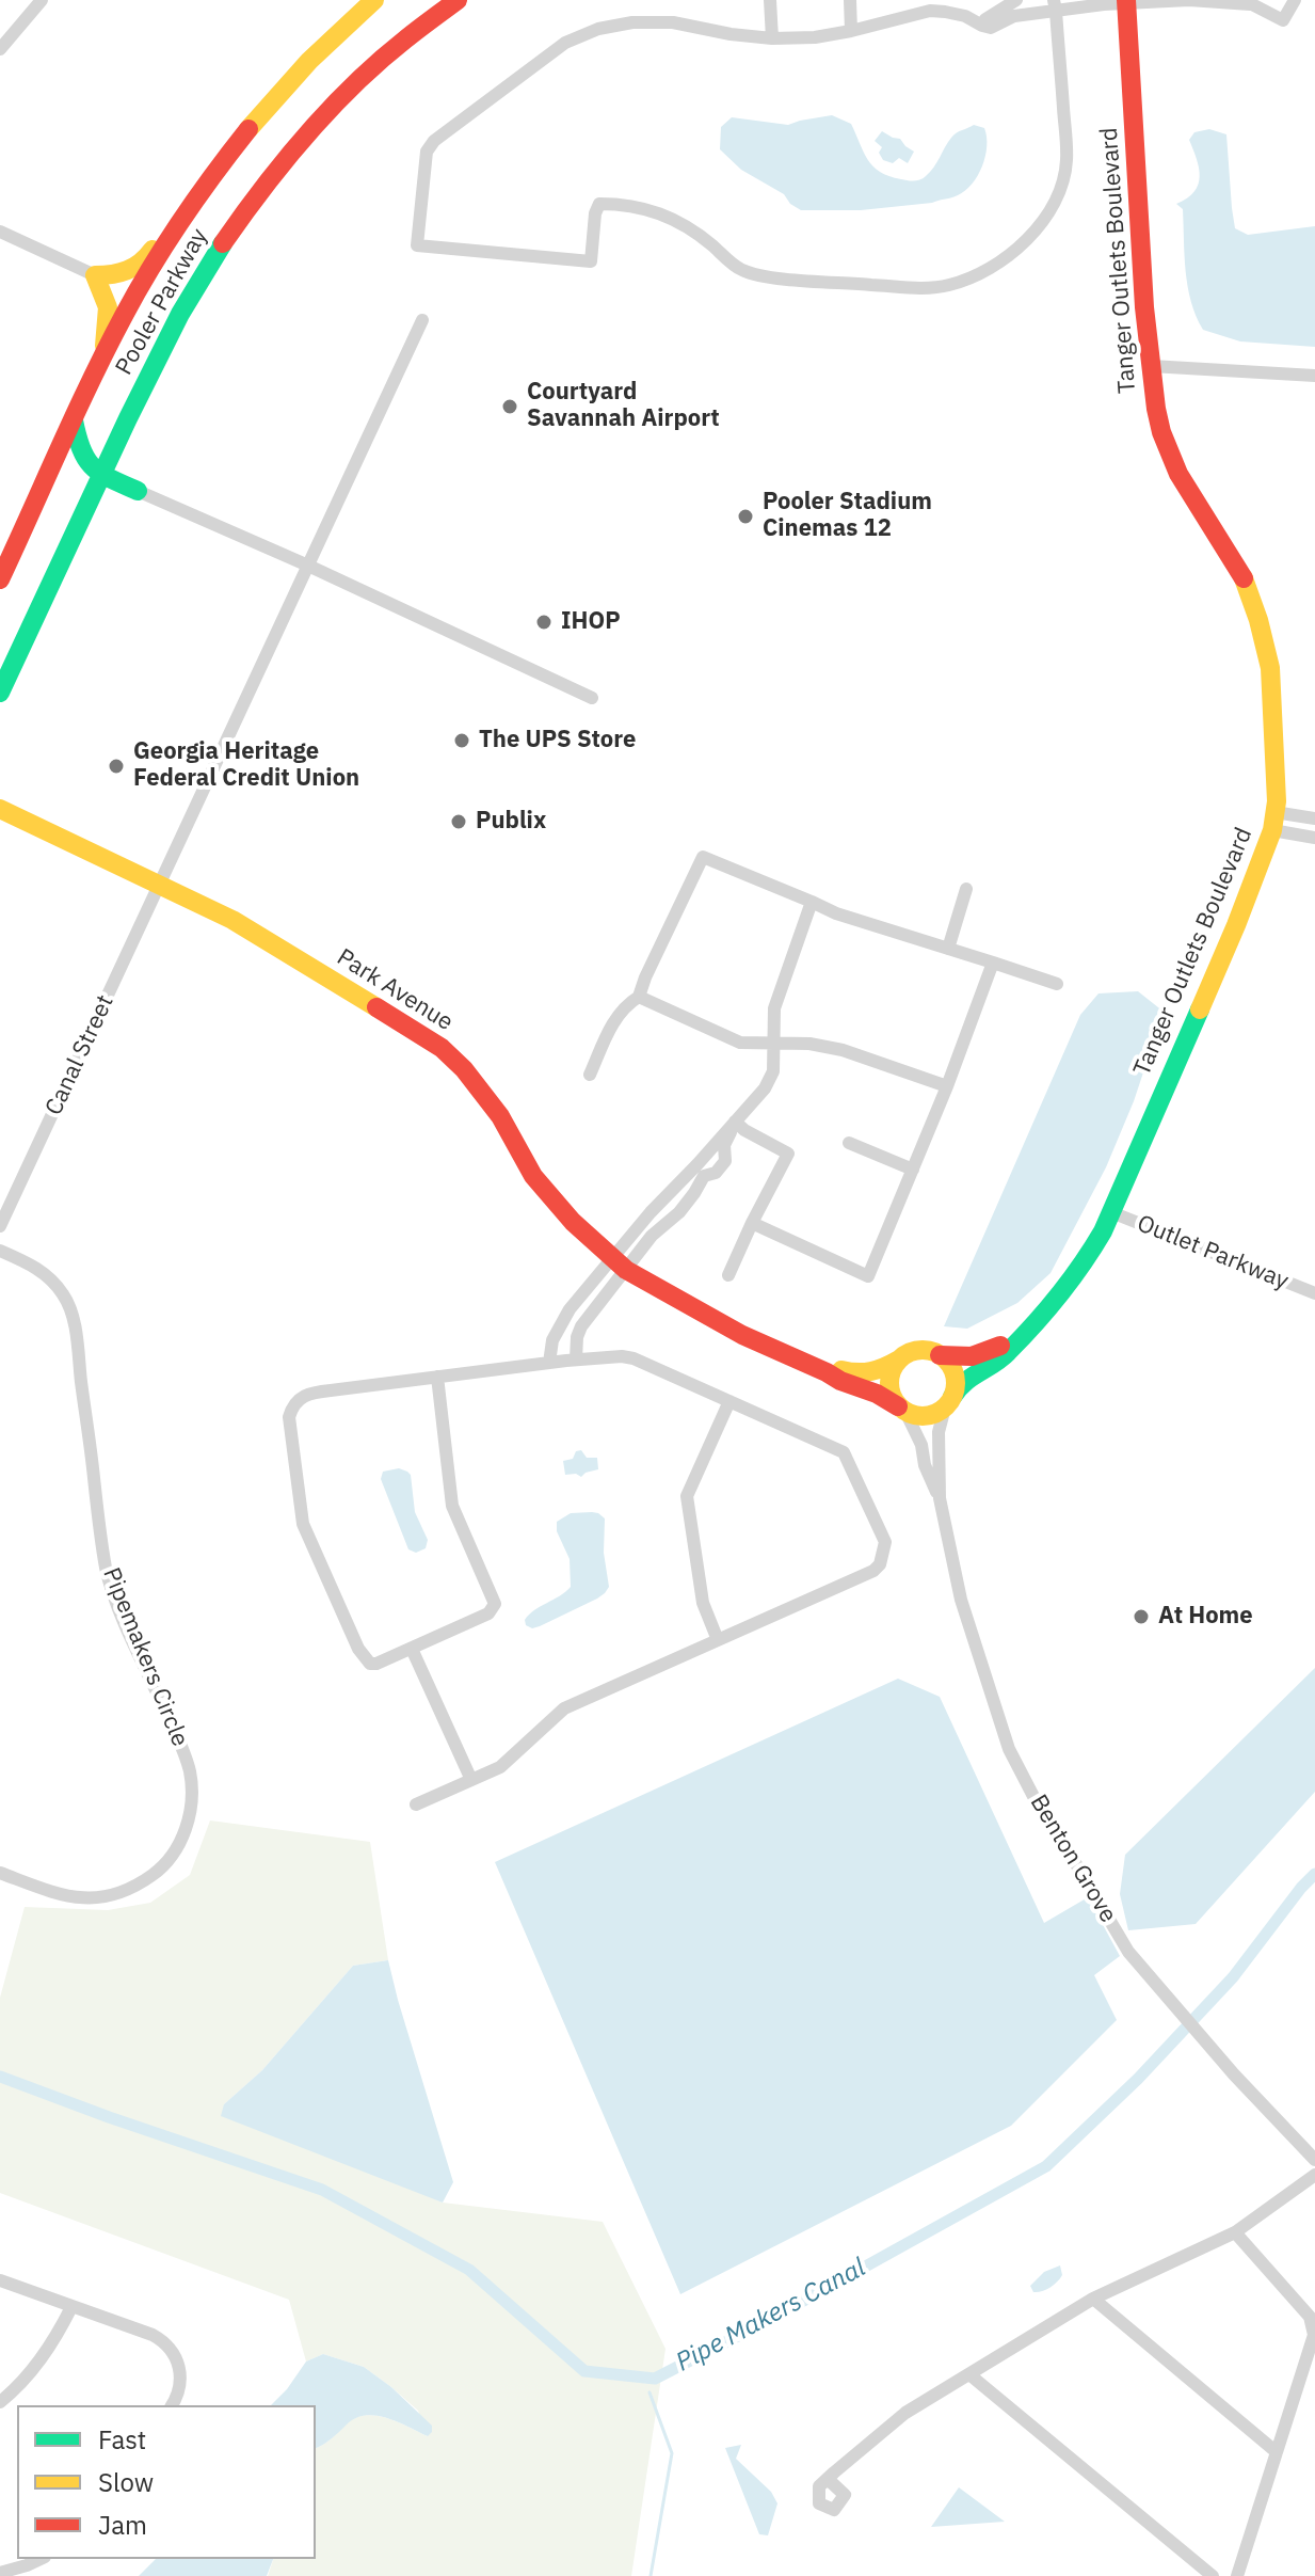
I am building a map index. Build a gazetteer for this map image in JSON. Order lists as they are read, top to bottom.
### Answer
{
  "streets": {
    "street": [
      "Tanger Outlets Boulevard",
      "Pooler Parkway",
      "Park Avenue",
      "Canal Street",
      "Outlet Parkway",
      "Pipemakers Circle",
      "Benton Grove"
    ]
  },
  "crossings": [
    ["Tanger Outlets Boulevard", "Park Avenue"],
    ["Tanger Outlets Boulevard", "Outlet Parkway"],
    ["Tanger Outlets Boulevard", "Benton Grove"],
    ["Park Avenue", "Canal Street"],
    ["Park Avenue", "Benton Grove"]
  ],
  "water": ["Pipe Makers Canal"],
  "places": [
    "Courtyard Savannah Airport",
    "Pooler Stadium Cinemas 12",
    "IHOP",
    "The UPS Store",
    "Georgia Heritage Federal Credit Union",
    "Publix",
    "At Home"
  ],
  "legend": ["Fast", "Slow", "Jam"]
}
